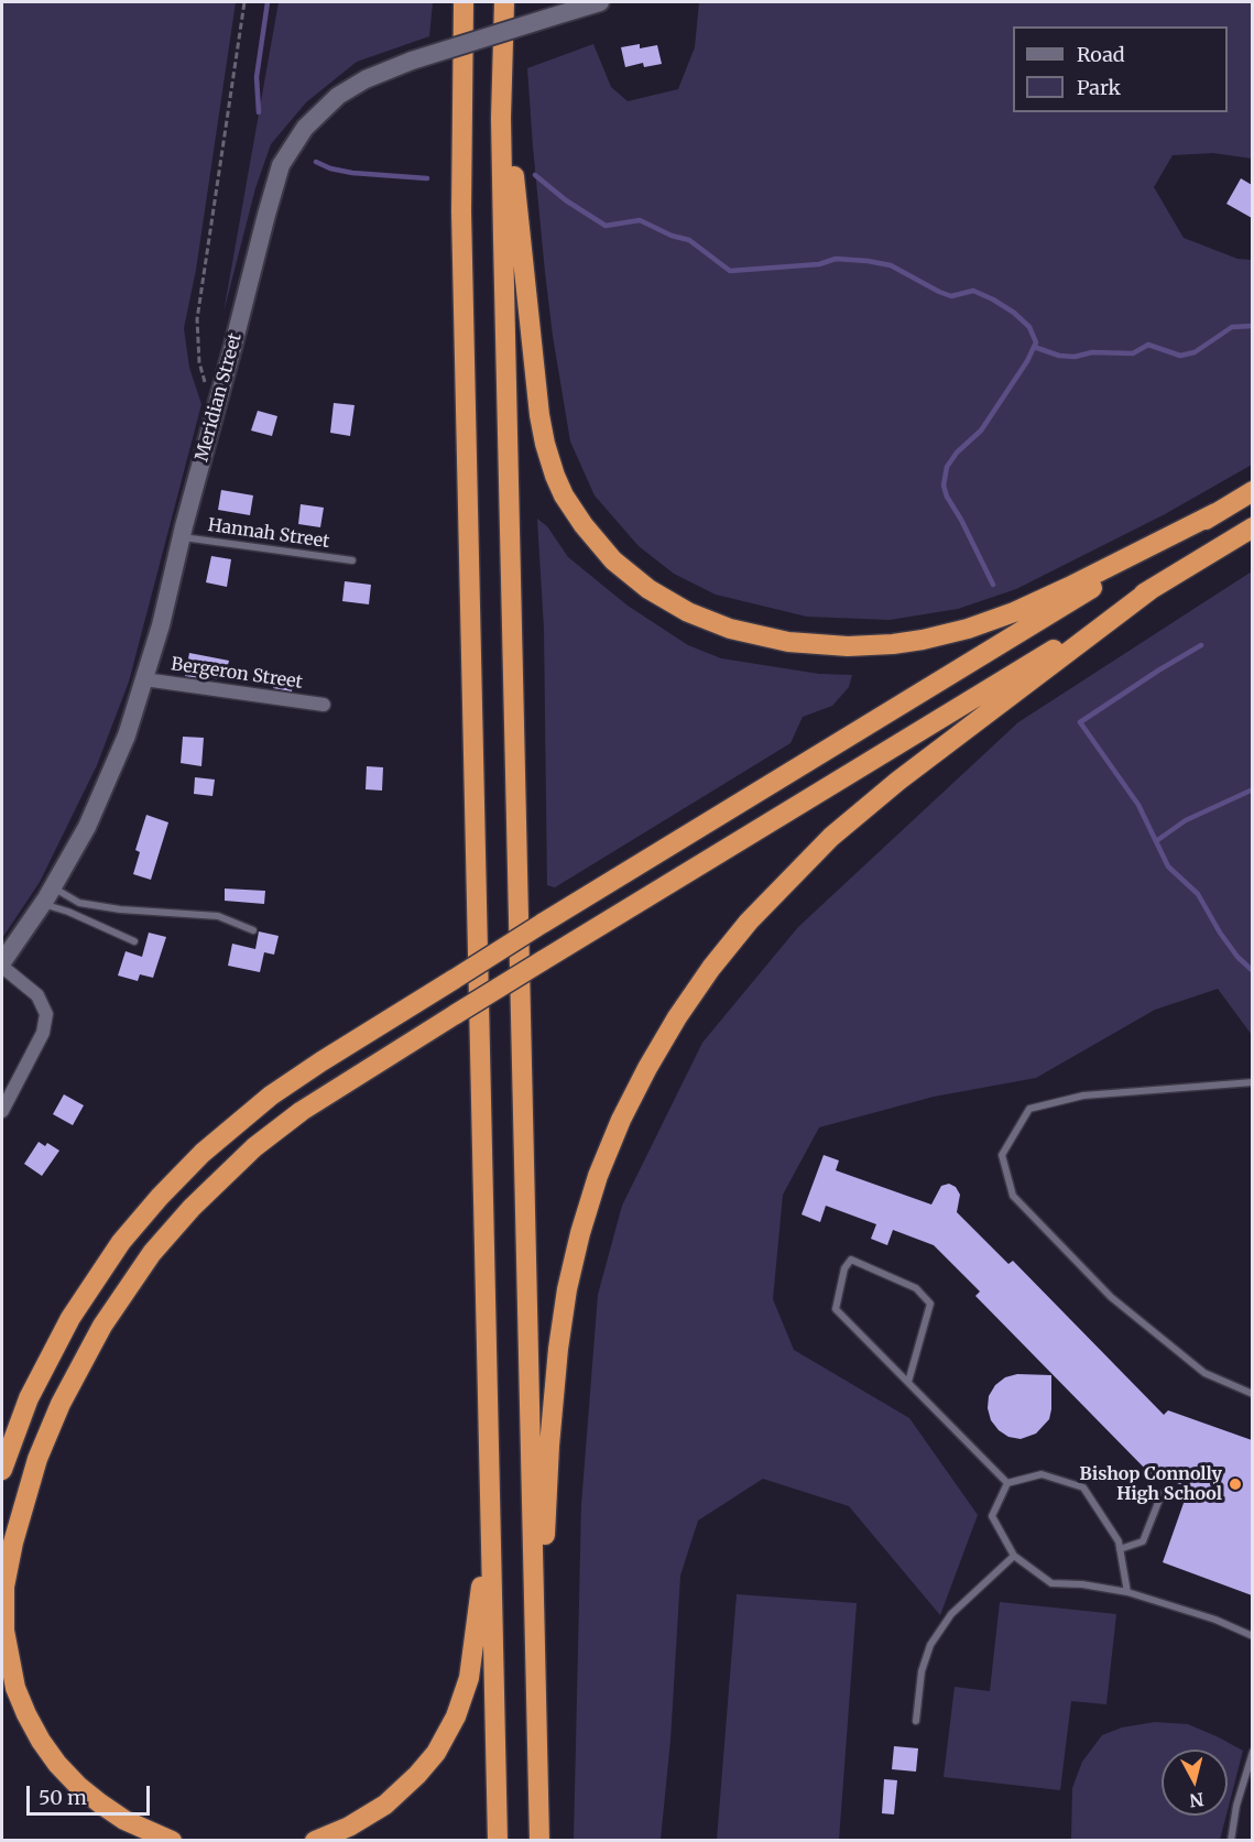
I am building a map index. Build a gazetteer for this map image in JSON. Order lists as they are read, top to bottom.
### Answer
{
  "streets": {
    "street": ["Meridian Street", "Bergeron Street"],
    "lane": ["Hannah Street"]
  },
  "crossings": [
    ["Meridian Street", "Hannah Street"],
    ["Meridian Street", "Bergeron Street"]
  ],
  "places": ["Bishop Connolly High School"],
  "legend": ["Road", "Park"],
  "scale_bar": "50 m",
  "north": "bottom"
}
